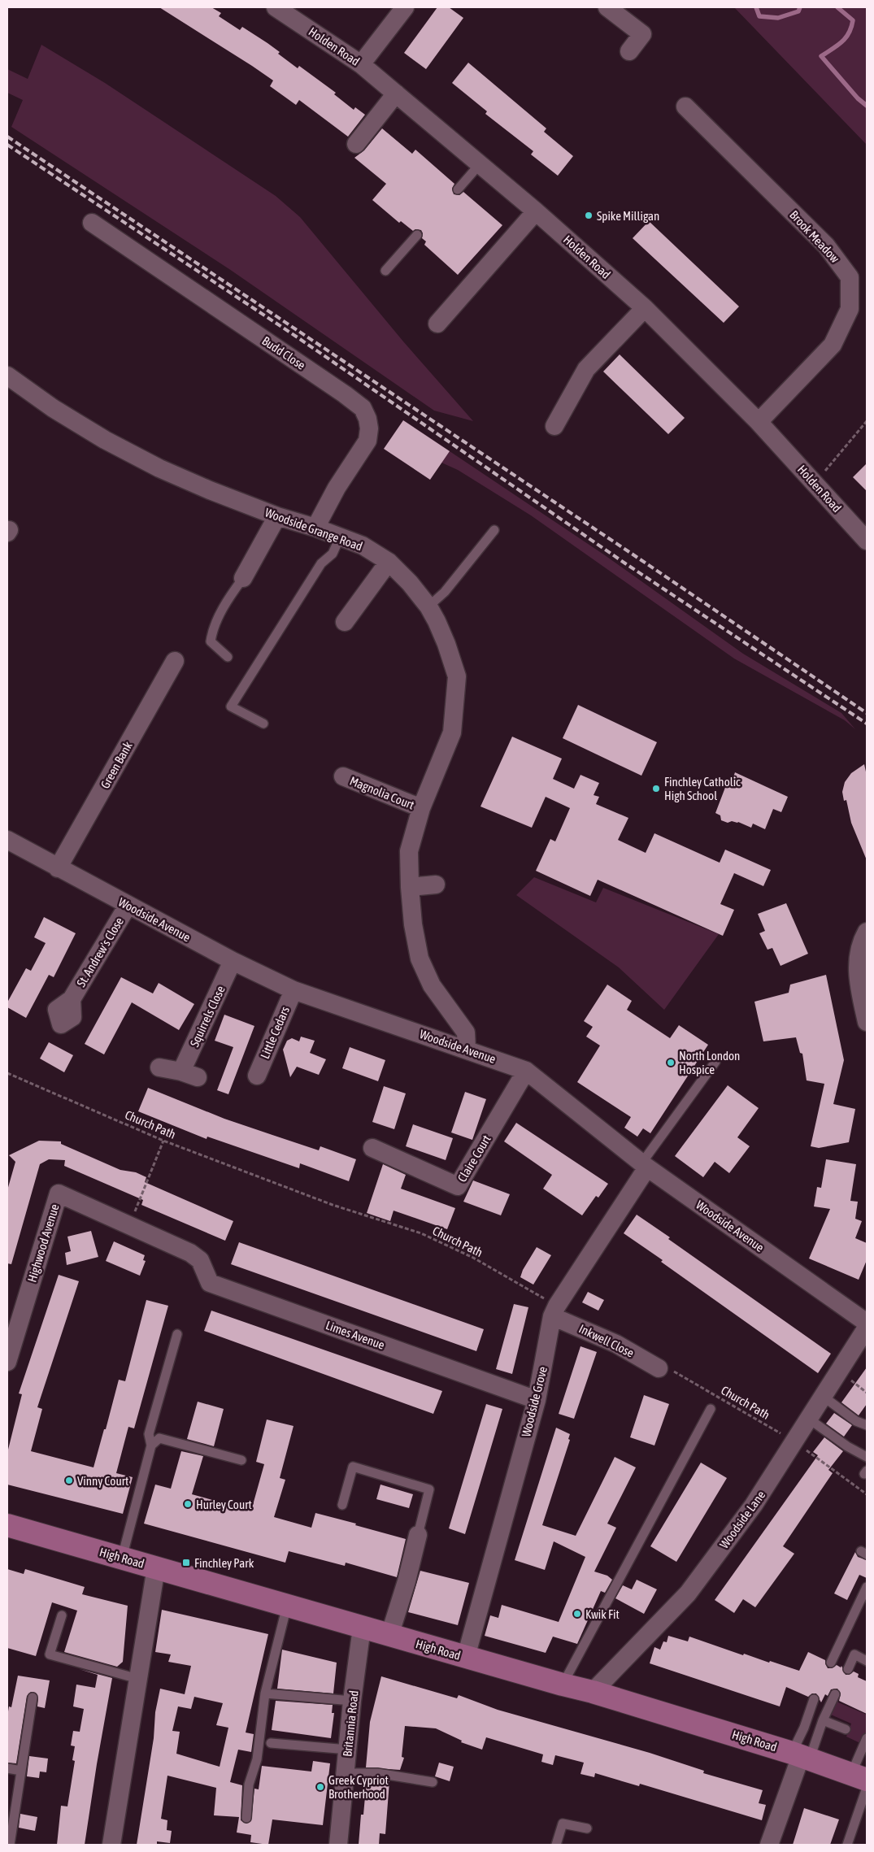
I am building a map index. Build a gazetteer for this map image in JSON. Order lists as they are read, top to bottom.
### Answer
{
  "streets": {
    "main road": ["High Road"],
    "street": [
      "Holden Road",
      "Brook Meadow",
      "Budd Close",
      "Woodside Grange Road",
      "Green Bank",
      "Magnolia Court",
      "Woodside Avenue",
      "St. Andrew's Close",
      "Squirrels Close",
      "Little Cedars",
      "Claire Court",
      "Highwood Avenue",
      "Limes Avenue",
      "Inkwell Close",
      "Woodside Grove",
      "Woodside Lane",
      "Britannia Road"
    ],
    "path": ["Church Path"]
  },
  "crossings": [
    ["Holden Road", "Brook Meadow"],
    ["Budd Close", "Woodside Grange Road"],
    ["Woodside Grange Road", "Magnolia Court"],
    ["Woodside Grange Road", "Woodside Avenue"],
    ["Green Bank", "Woodside Avenue"],
    ["Woodside Avenue", "St. Andrew's Close"],
    ["Woodside Avenue", "Squirrels Close"],
    ["Woodside Avenue", "Little Cedars"],
    ["Woodside Avenue", "Claire Court"],
    ["Woodside Avenue", "Woodside Grove"],
    ["Church Path", "Inkwell Close"],
    ["Church Path", "Woodside Grove"],
    ["Church Path", "Woodside Lane"],
    ["Highwood Avenue", "Limes Avenue"],
    ["Limes Avenue", "Woodside Grove"],
    ["Inkwell Close", "Woodside Grove"],
    ["Woodside Grove", "High Road"],
    ["Woodside Lane", "High Road"],
    ["High Road", "Britannia Road"]
  ],
  "places": {
    "other": [
      "Spike Milligan",
      "Finchley Catholic High School",
      "North London Hospice",
      "Vinny Court",
      "Hurley Court",
      "Kwik Fit",
      "Greek Cypriot Brotherhood"
    ],
    "transit": ["Finchley Park"]
  }
}
